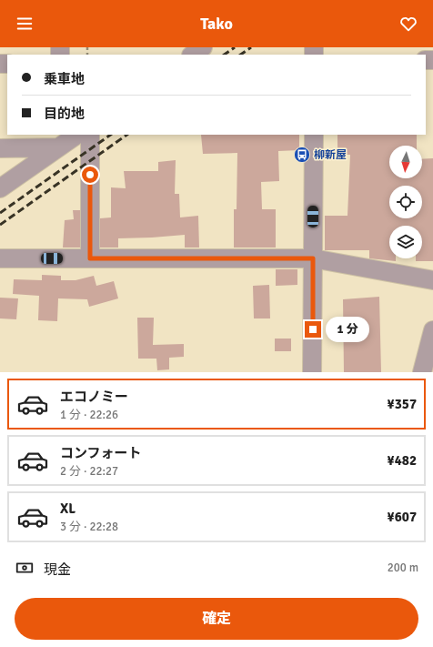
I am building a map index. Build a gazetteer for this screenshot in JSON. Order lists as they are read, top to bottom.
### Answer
{
  "places": {
    "bus stop": ["柳新屋"]
  },
  "north": "bottom",
  "page": {
    "header": "Tako",
    "banner": ["乗車地", "目的地"],
    "bubble": "1 分",
    "list": [
      {
        "name": "エコノミー",
        "note": "1 分 · 22:26",
        "value": "¥357"
      },
      {
        "name": "コンフォート",
        "note": "2 分 · 22:27",
        "value": "¥482"
      },
      {
        "name": "XL",
        "note": "3 分 · 22:28",
        "value": "¥607"
      }
    ],
    "pay": ["現金", "200 m"],
    "buttons": "確定"
  }
}
